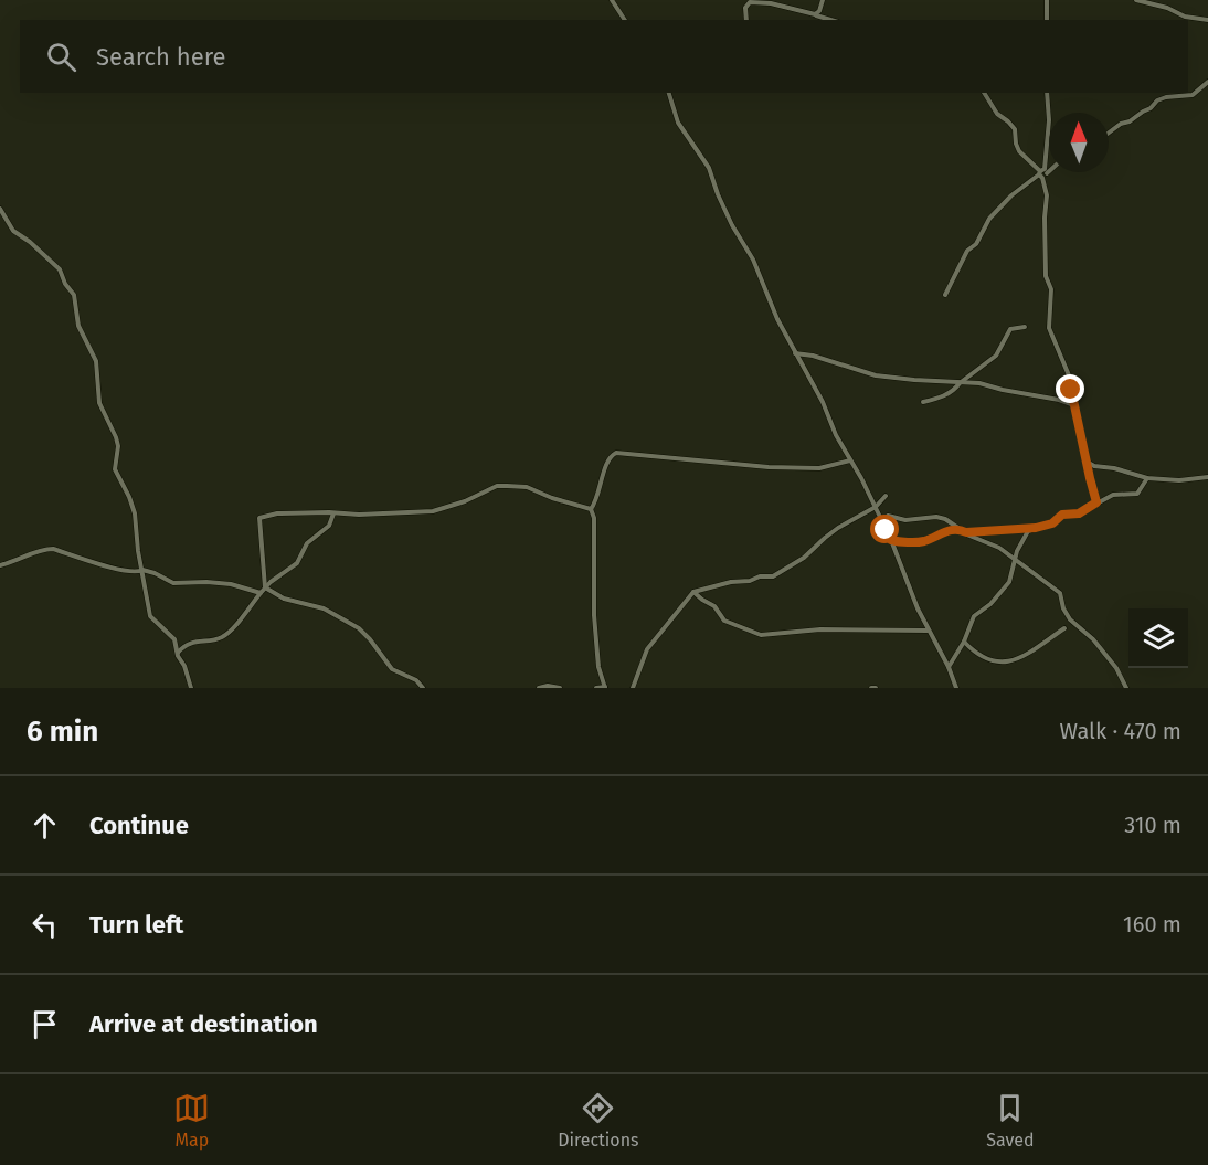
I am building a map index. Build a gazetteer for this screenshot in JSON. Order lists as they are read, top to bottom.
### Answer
{
  "north": "top",
  "page": {
    "search": "Search here",
    "heading": ["6 min", "Walk · 470 m"],
    "list": [
      ["Continue", "310 m"],
      ["Turn left", "160 m"],
      "Arrive at destination"
    ],
    "nav": ["Map", "Directions", "Saved"]
  }
}
